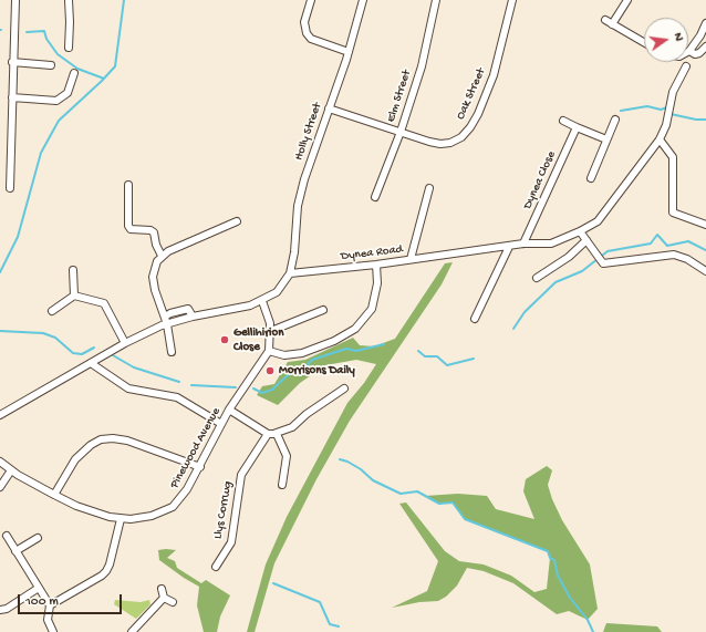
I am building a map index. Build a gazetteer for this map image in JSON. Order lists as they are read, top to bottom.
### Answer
{
  "streets": {
    "street": [
      "Oak Street",
      "Elm Street",
      "Holly Street",
      "Dynea Close",
      "Dynea Road",
      "Pinewood Avenue",
      "Llys Corrwg"
    ]
  },
  "crossings": [
    ["Oak Street", "Elm Street"],
    ["Oak Street", "Holly Street"],
    ["Holly Street", "Dynea Road"],
    ["Dynea Close", "Dynea Road"]
  ],
  "places": ["Gellihirion Close", "Morrisons Daily"],
  "scale_bar": "100 m",
  "north": "right"
}
